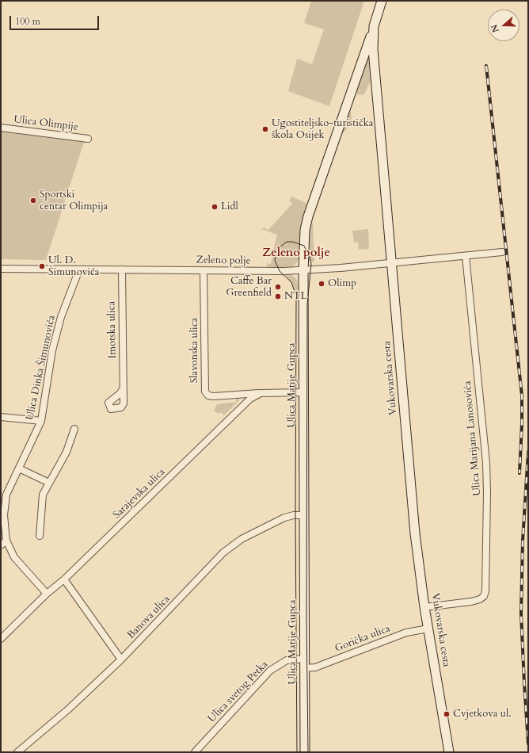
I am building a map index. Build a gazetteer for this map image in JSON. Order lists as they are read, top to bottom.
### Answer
{
  "streets": {
    "main road": ["Vukovarska cesta", "Ulica Matije Gupca"],
    "street": [
      "Ulica Olimpije",
      "Zeleno polje",
      "Imotska ulica",
      "Slavonska ulica",
      "Ulica Dinka Šimunovića",
      "Ulica Marijana Lanosovića",
      "Sarajevska ulica",
      "Banova ulica",
      "Gorička ulica",
      "Ulica svetog Petka"
    ]
  },
  "crossings": [
    ["Zeleno polje", "Imotska ulica"],
    ["Zeleno polje", "Slavonska ulica"],
    ["Zeleno polje", "Ulica Dinka Šimunovića"],
    ["Zeleno polje", "Vukovarska cesta"],
    ["Zeleno polje", "Ulica Matije Gupca"],
    ["Zeleno polje", "Ulica Marijana Lanosovića"],
    ["Slavonska ulica", "Sarajevska ulica"],
    ["Ulica Dinka Šimunovića", "Sarajevska ulica"],
    ["Vukovarska cesta", "Ulica Matije Gupca"],
    ["Vukovarska cesta", "Ulica Marijana Lanosovića"],
    ["Vukovarska cesta", "Gorička ulica"],
    ["Ulica Matije Gupca", "Banova ulica"],
    ["Ulica Matije Gupca", "Gorička ulica"],
    ["Ulica Matije Gupca", "Ulica svetog Petka"],
    ["Gorička ulica", "Ulica svetog Petka"]
  ],
  "districts": ["Zeleno polje"],
  "places": [
    "Ugostiteljsko-turistička škola Osijek",
    "Sportski centar Olimpija",
    "Lidl",
    "Ul. D. Šimunovića",
    "Olimp",
    "Caffe Bar Greenfield",
    "NTL",
    "Cvjetkova ul."
  ],
  "scale_bar": "100 m",
  "north": "left"
}
